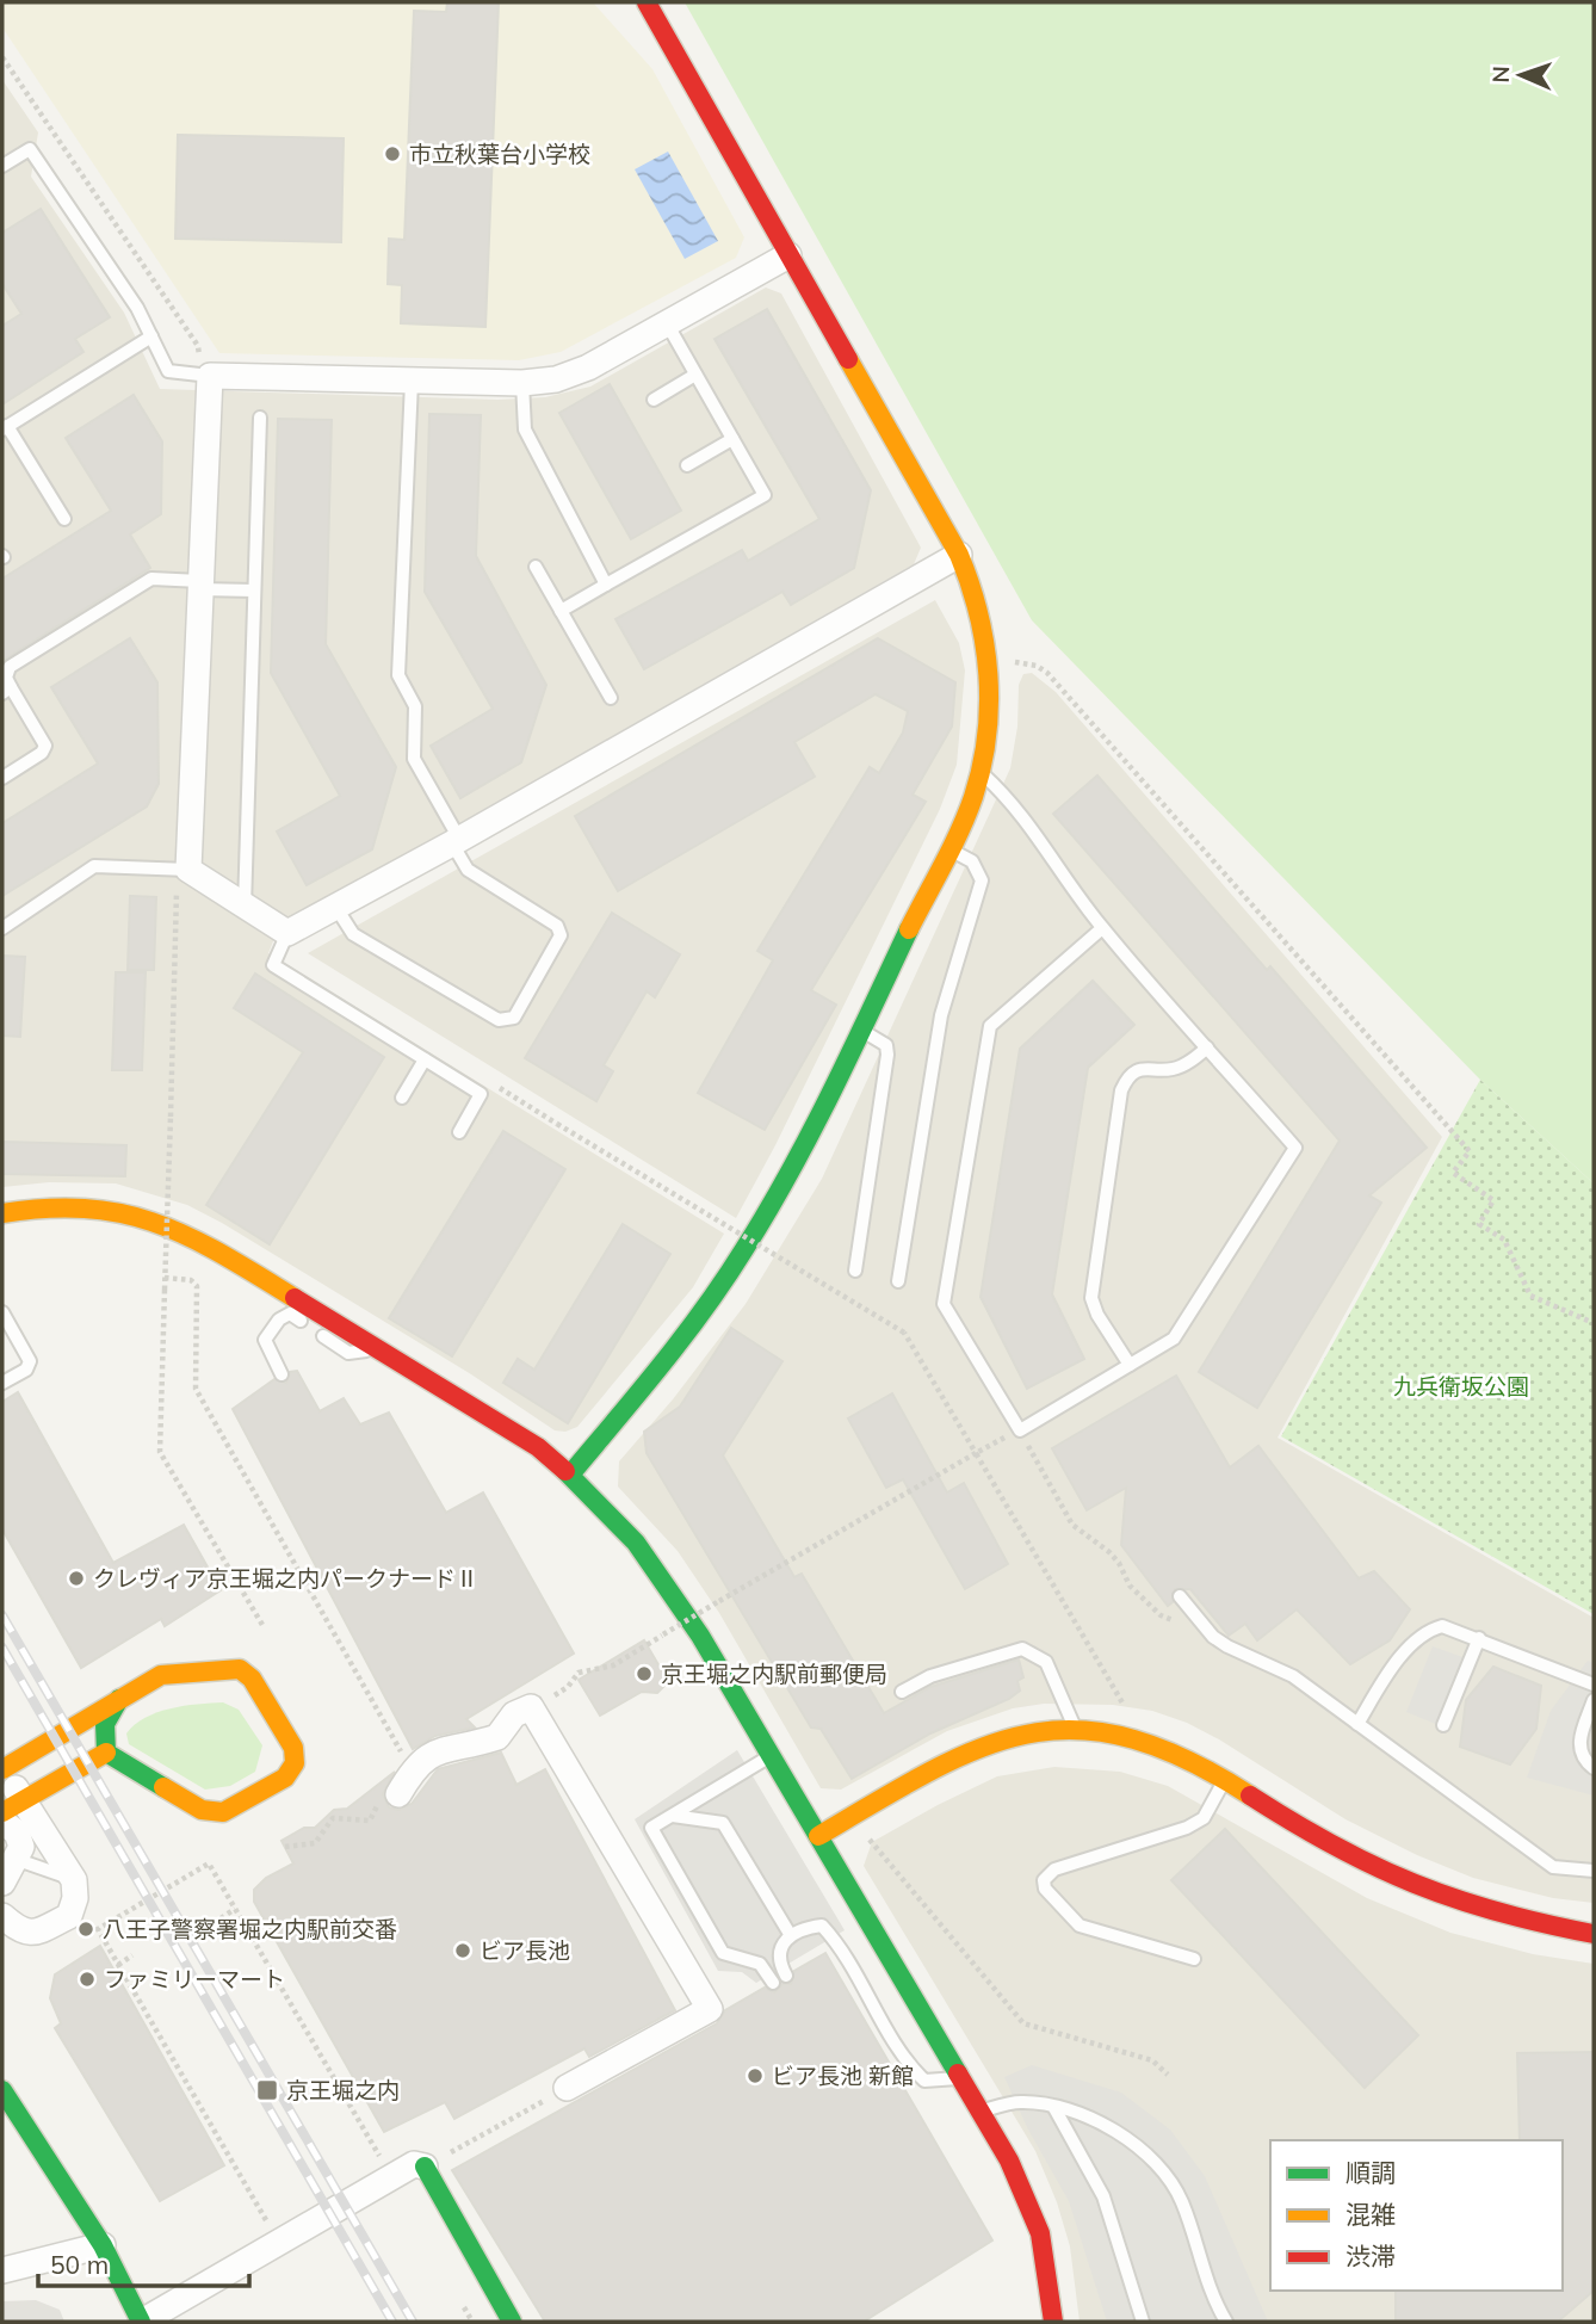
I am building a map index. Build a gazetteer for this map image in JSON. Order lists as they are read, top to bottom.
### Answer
{
  "parks": ["九兵衛坂公園"],
  "places": {
    "other": [
      "市立秋葉台小学校",
      "クレヴィア京王堀之内パークナードⅡ",
      "京王堀之内駅前郵便局",
      "八王子警察署堀之内駅前交番",
      "ビア長池",
      "ファミリーマート",
      "ビア長池 新館"
    ],
    "transit": ["京王堀之内"]
  },
  "legend": ["順調", "混雑", "渋滞"],
  "scale_bar": "50 m",
  "north": "left"
}
